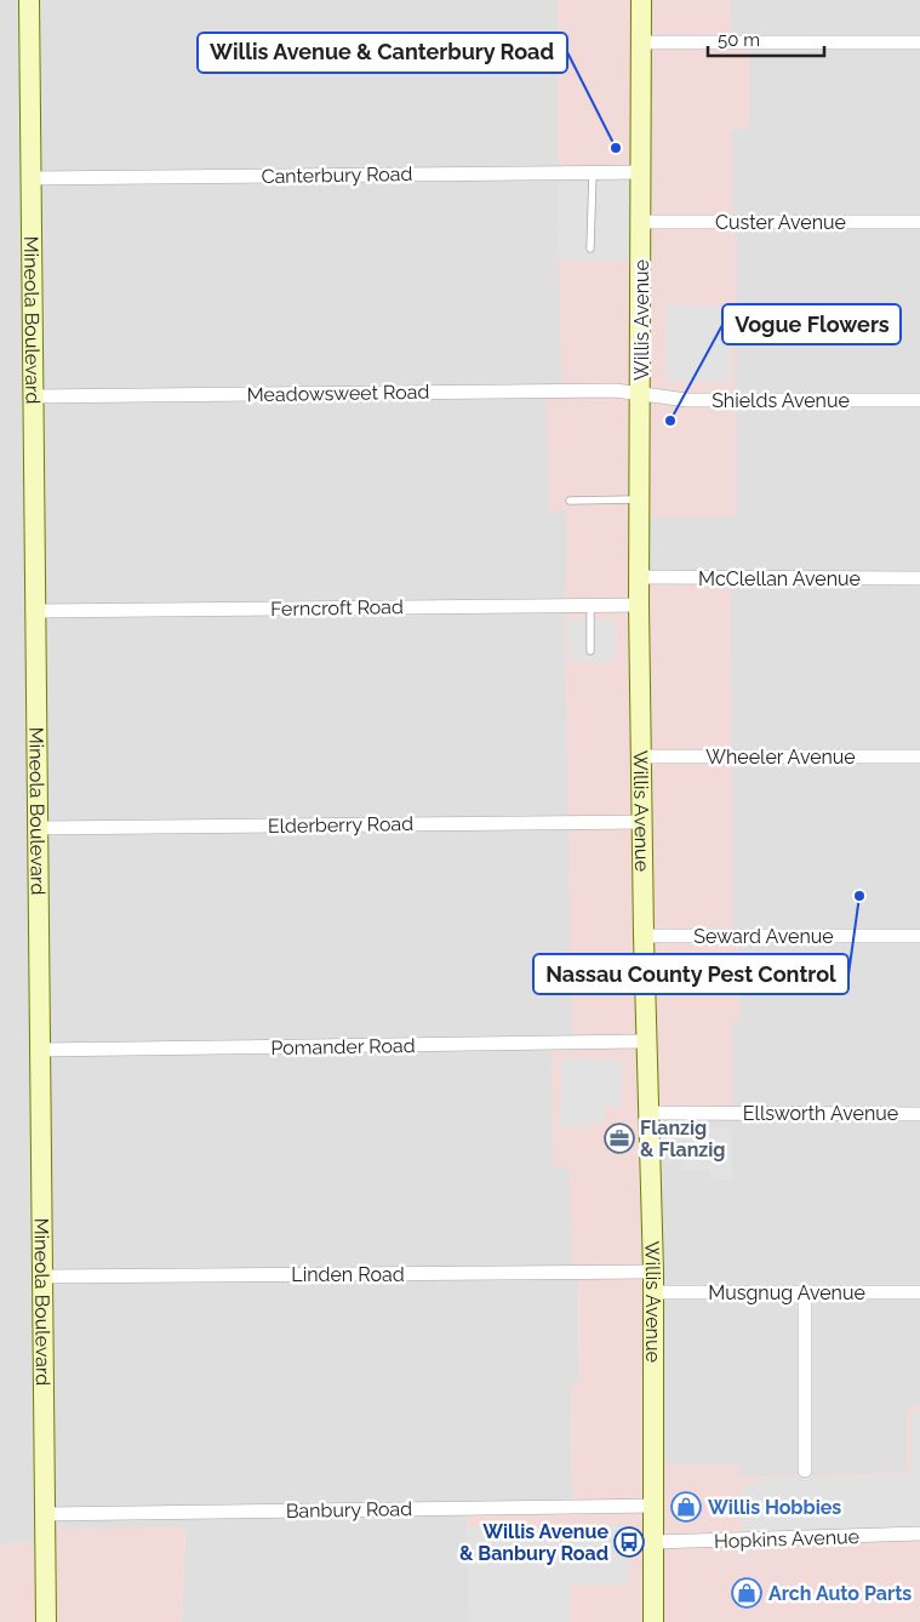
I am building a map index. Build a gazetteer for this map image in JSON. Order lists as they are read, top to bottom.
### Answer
{
  "streets": {
    "main road": ["Mineola Boulevard", "Willis Avenue"],
    "street": [
      "Canterbury Road",
      "Custer Avenue",
      "Meadowsweet Road",
      "Shields Avenue",
      "McClellan Avenue",
      "Ferncroft Road",
      "Wheeler Avenue",
      "Elderberry Road",
      "Seward Avenue",
      "Pomander Road",
      "Ellsworth Avenue",
      "Linden Road",
      "Musgnug Avenue",
      "Banbury Road",
      "Hopkins Avenue"
    ]
  },
  "crossings": [
    ["Canterbury Road", "Mineola Boulevard"],
    ["Canterbury Road", "Willis Avenue"],
    ["Custer Avenue", "Willis Avenue"],
    ["Mineola Boulevard", "Meadowsweet Road"],
    ["Mineola Boulevard", "Ferncroft Road"],
    ["Mineola Boulevard", "Elderberry Road"],
    ["Mineola Boulevard", "Pomander Road"],
    ["Mineola Boulevard", "Linden Road"],
    ["Mineola Boulevard", "Banbury Road"],
    ["Willis Avenue", "Meadowsweet Road"],
    ["Willis Avenue", "Shields Avenue"],
    ["Willis Avenue", "McClellan Avenue"],
    ["Willis Avenue", "Ferncroft Road"],
    ["Willis Avenue", "Wheeler Avenue"],
    ["Willis Avenue", "Elderberry Road"],
    ["Willis Avenue", "Seward Avenue"],
    ["Willis Avenue", "Pomander Road"],
    ["Willis Avenue", "Ellsworth Avenue"],
    ["Willis Avenue", "Linden Road"],
    ["Willis Avenue", "Musgnug Avenue"],
    ["Willis Avenue", "Banbury Road"],
    ["Willis Avenue", "Hopkins Avenue"],
    ["Meadowsweet Road", "Shields Avenue"]
  ],
  "places": {
    "other": ["Willis Avenue & Canterbury Road", "Vogue Flowers", "Nassau County Pest Control"],
    "office": ["Flanzig & Flanzig"],
    "shop": ["Willis Hobbies", "Arch Auto Parts"],
    "bus stop": ["Willis Avenue & Banbury Road"]
  },
  "scale_bar": "50 m"
}
